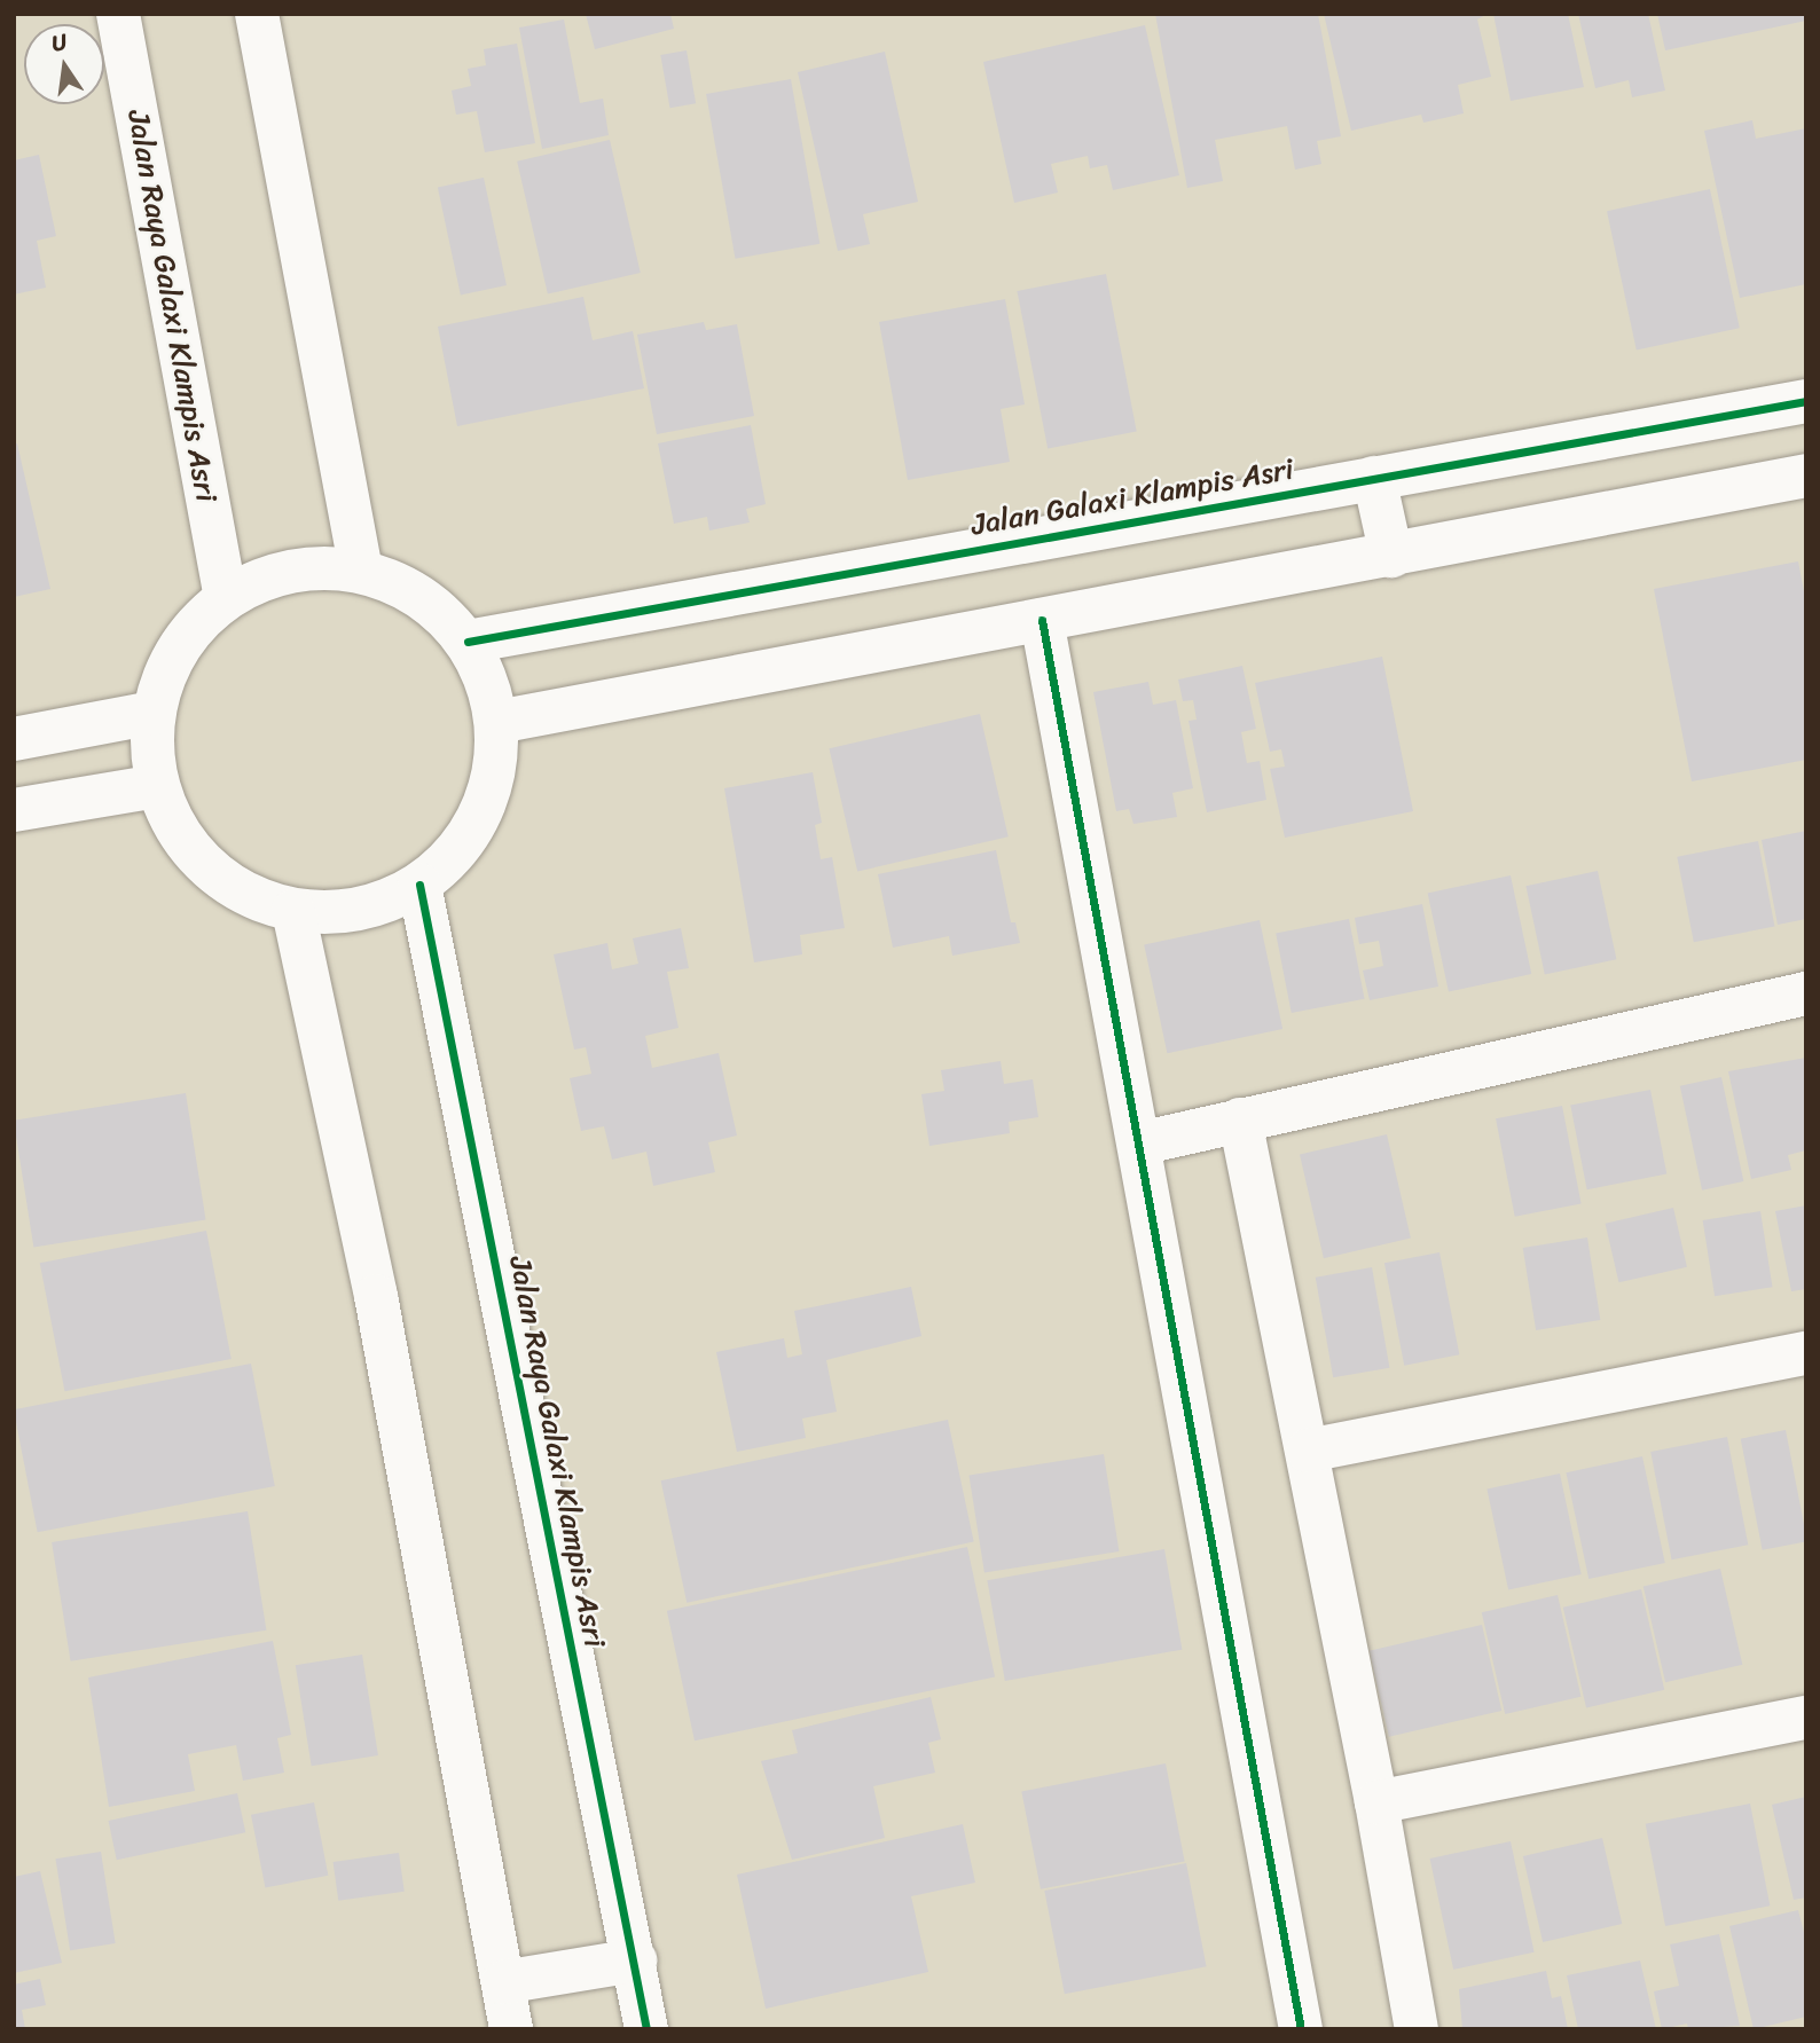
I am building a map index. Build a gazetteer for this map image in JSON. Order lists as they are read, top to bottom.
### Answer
{
  "streets": {
    "street": ["Jalan Raya Galaxi Klampis Asri", "Jalan Galaxi Klampis Asri"]
  },
  "north": "top"
}
